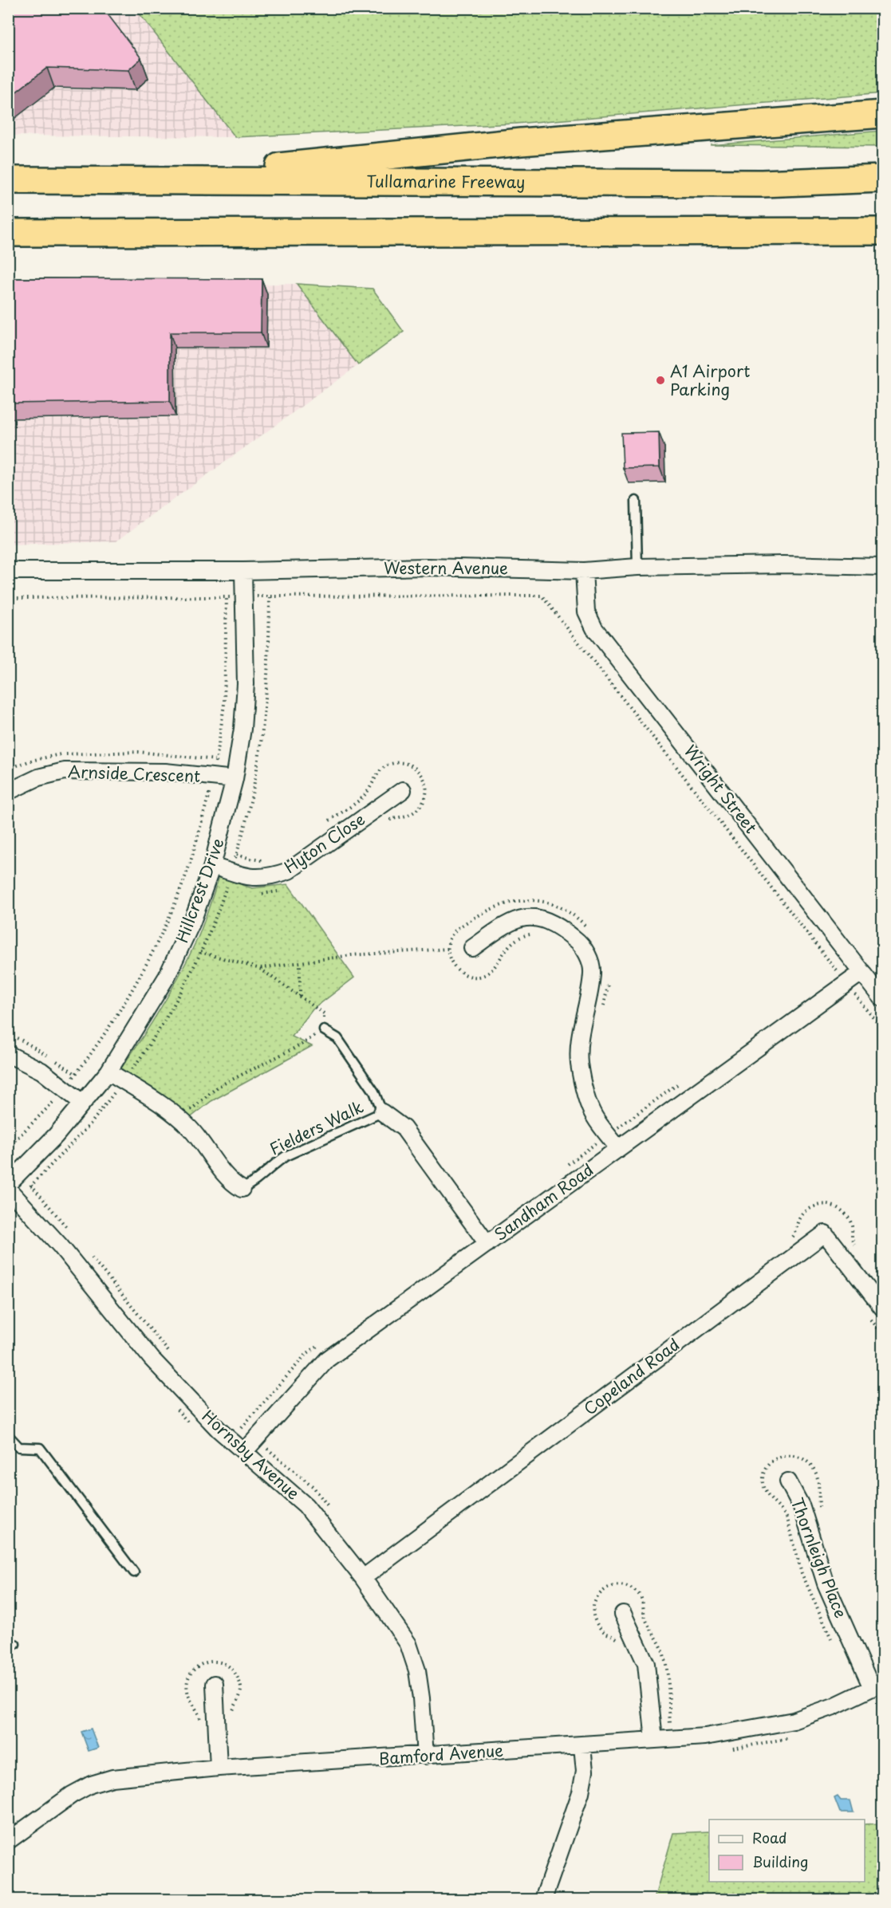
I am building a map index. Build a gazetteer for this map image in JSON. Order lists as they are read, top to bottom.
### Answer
{
  "streets": {
    "highway": ["Tullamarine Freeway"],
    "street": [
      "Western Avenue",
      "Arnside Crescent",
      "Wright Street",
      "Hyton Close",
      "Hillcrest Drive",
      "Sandham Road",
      "Copeland Road",
      "Hornsby Avenue",
      "Thornleigh Place",
      "Bamford Avenue"
    ],
    "lane": ["Fielders Walk"]
  },
  "crossings": [
    ["Western Avenue", "Wright Street"],
    ["Western Avenue", "Hillcrest Drive"],
    ["Arnside Crescent", "Hillcrest Drive"],
    ["Wright Street", "Sandham Road"],
    ["Hyton Close", "Hillcrest Drive"],
    ["Sandham Road", "Hornsby Avenue"],
    ["Copeland Road", "Hornsby Avenue"],
    ["Hornsby Avenue", "Bamford Avenue"],
    ["Thornleigh Place", "Bamford Avenue"]
  ],
  "places": ["A1 Airport Parking"],
  "legend": ["Road", "Building"]
}
